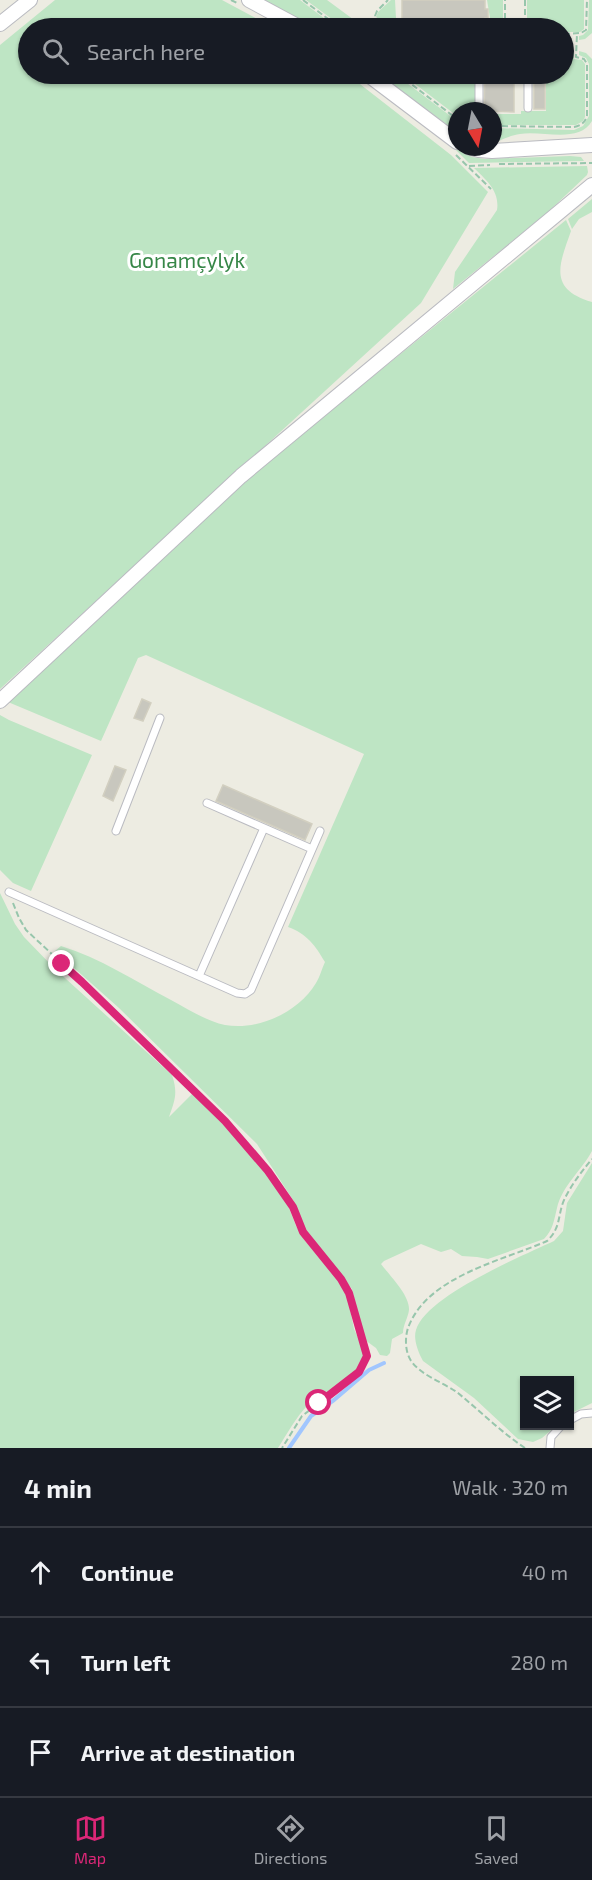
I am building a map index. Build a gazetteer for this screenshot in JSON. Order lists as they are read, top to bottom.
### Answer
{
  "parks": ["Gonamçylyk"],
  "north": "bottom",
  "page": {
    "search": "Search here",
    "heading": ["4 min", "Walk · 320 m"],
    "list": [
      ["Continue", "40 m"],
      ["Turn left", "280 m"],
      "Arrive at destination"
    ],
    "nav": ["Map", "Directions", "Saved"]
  }
}
